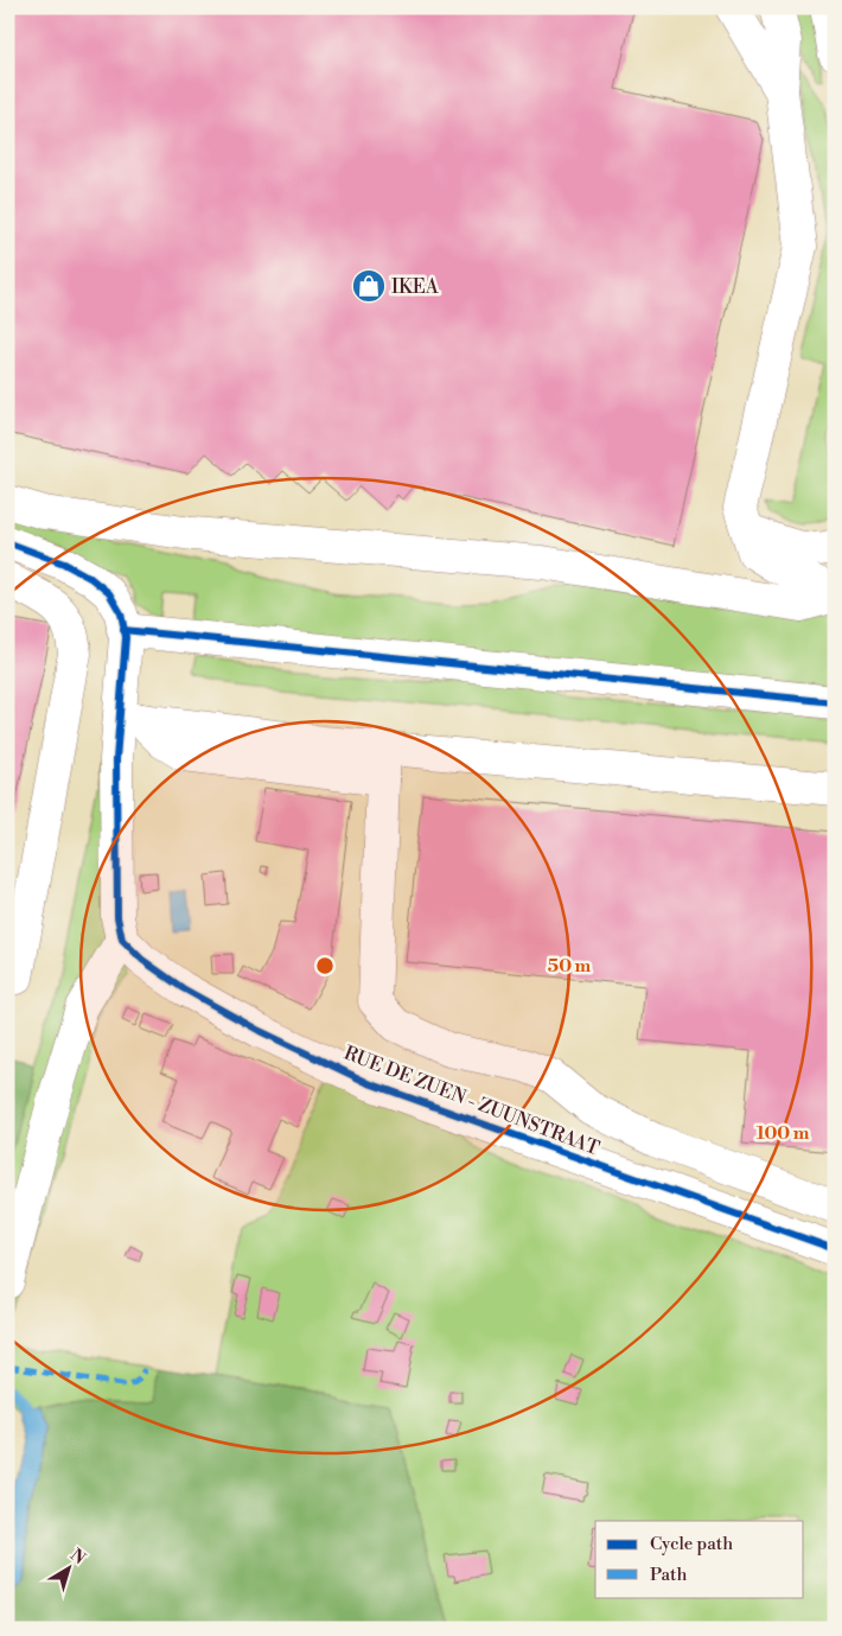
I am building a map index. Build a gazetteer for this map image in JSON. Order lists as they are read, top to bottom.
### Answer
{
  "streets": {
    "street": ["RUE DE ZUEN - ZUUNSTRAAT"]
  },
  "places": {
    "shop": ["IKEA"]
  },
  "legend": ["Cycle path", "Path"],
  "north": "top right",
  "rings": ["50 m", "100 m"]
}
